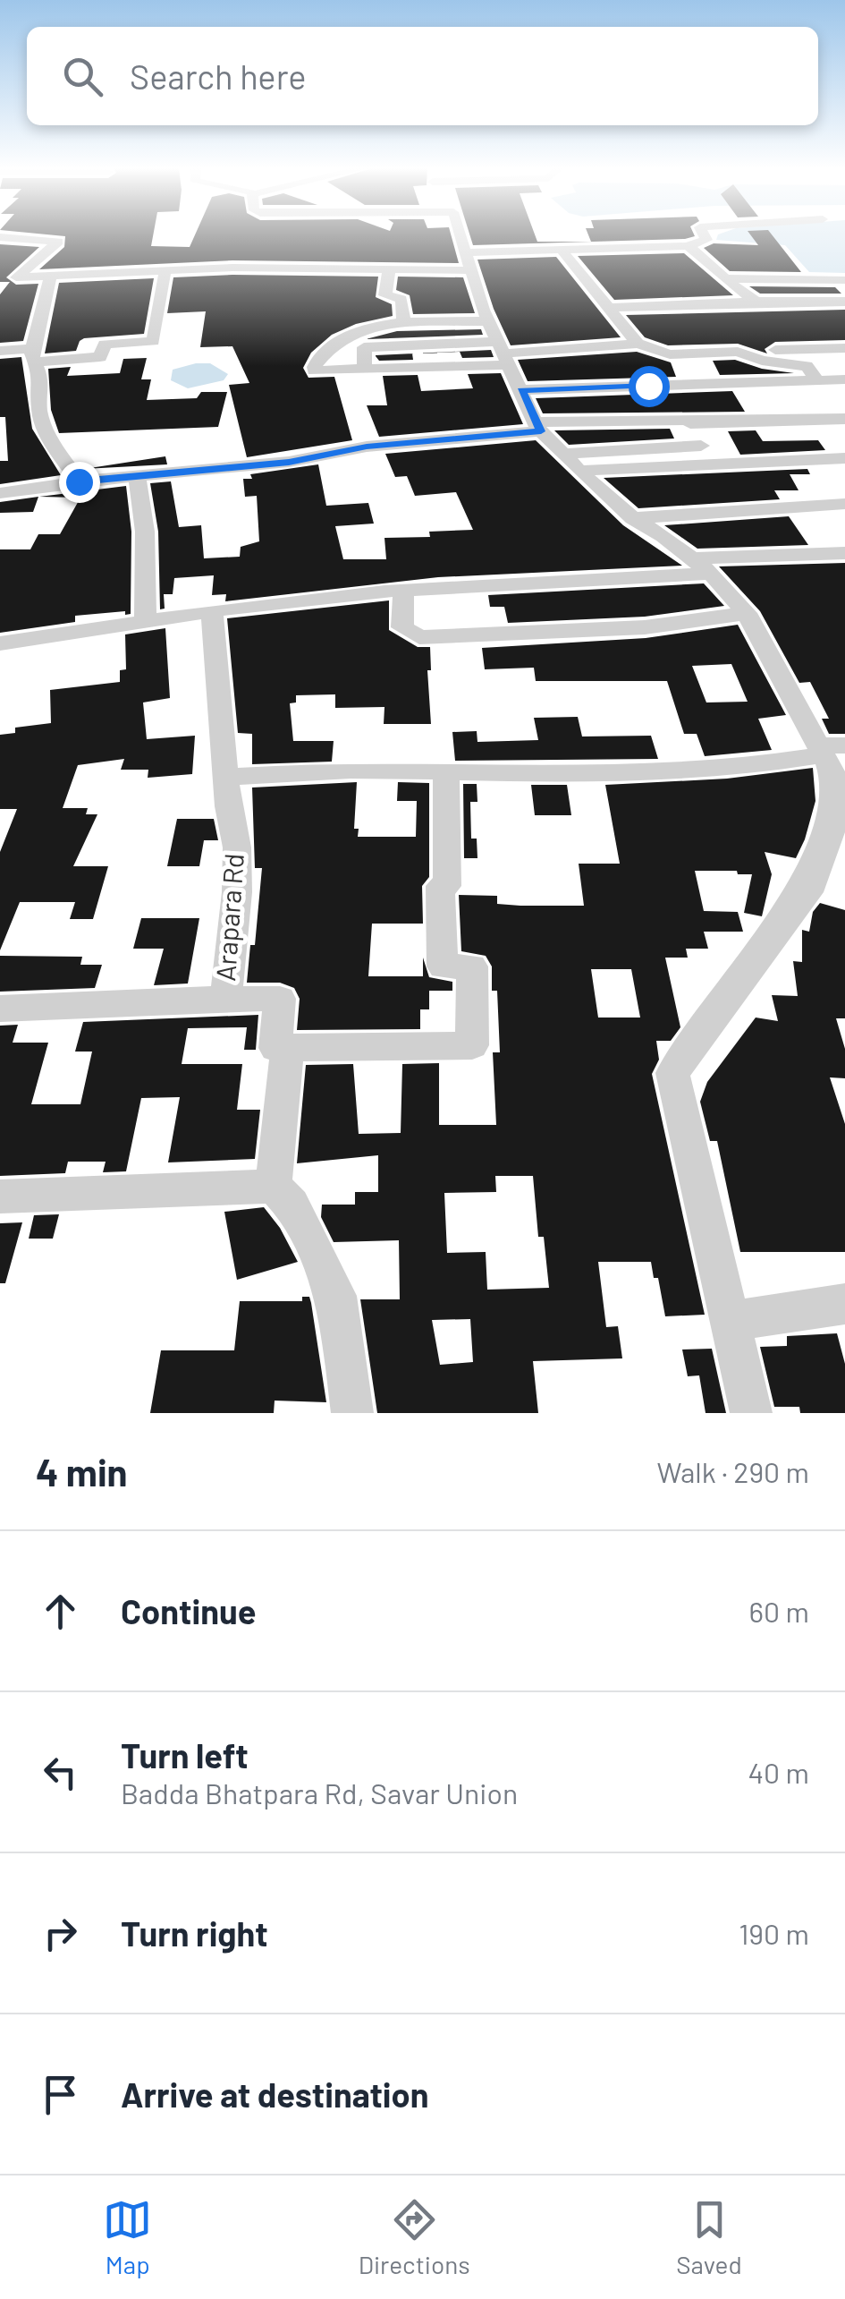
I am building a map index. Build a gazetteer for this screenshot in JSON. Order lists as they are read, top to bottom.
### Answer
{
  "streets": {
    "street": ["Arapara Rd"]
  },
  "page": {
    "search": "Search here",
    "heading": ["4 min", "Walk · 290 m"],
    "list": [
      ["Continue", "60 m"],
      ["Turn left", "Badda Bhatpara Rd, Savar Union", "40 m"],
      ["Turn right", "190 m"],
      "Arrive at destination"
    ],
    "nav": ["Map", "Directions", "Saved"]
  }
}
